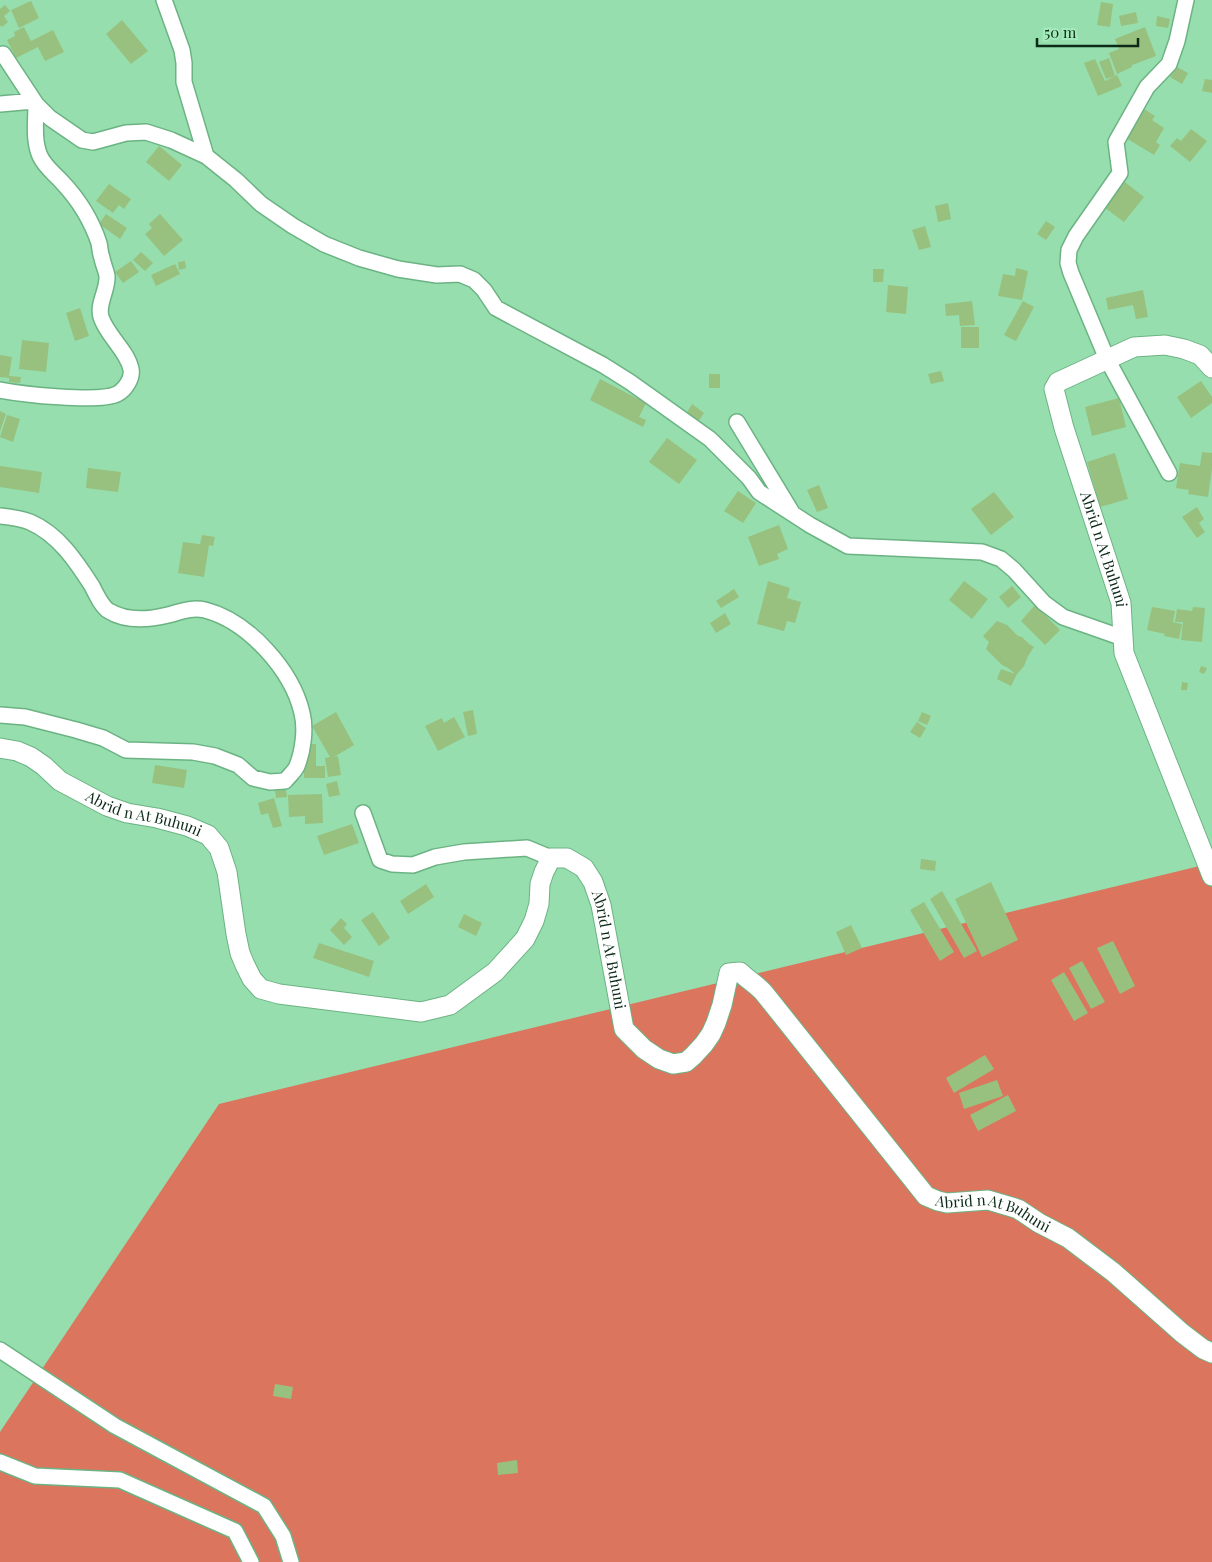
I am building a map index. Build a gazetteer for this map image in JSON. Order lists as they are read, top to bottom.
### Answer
{
  "streets": {
    "street": ["Abrid n At Buhuni"]
  },
  "scale_bar": "50 m"
}
